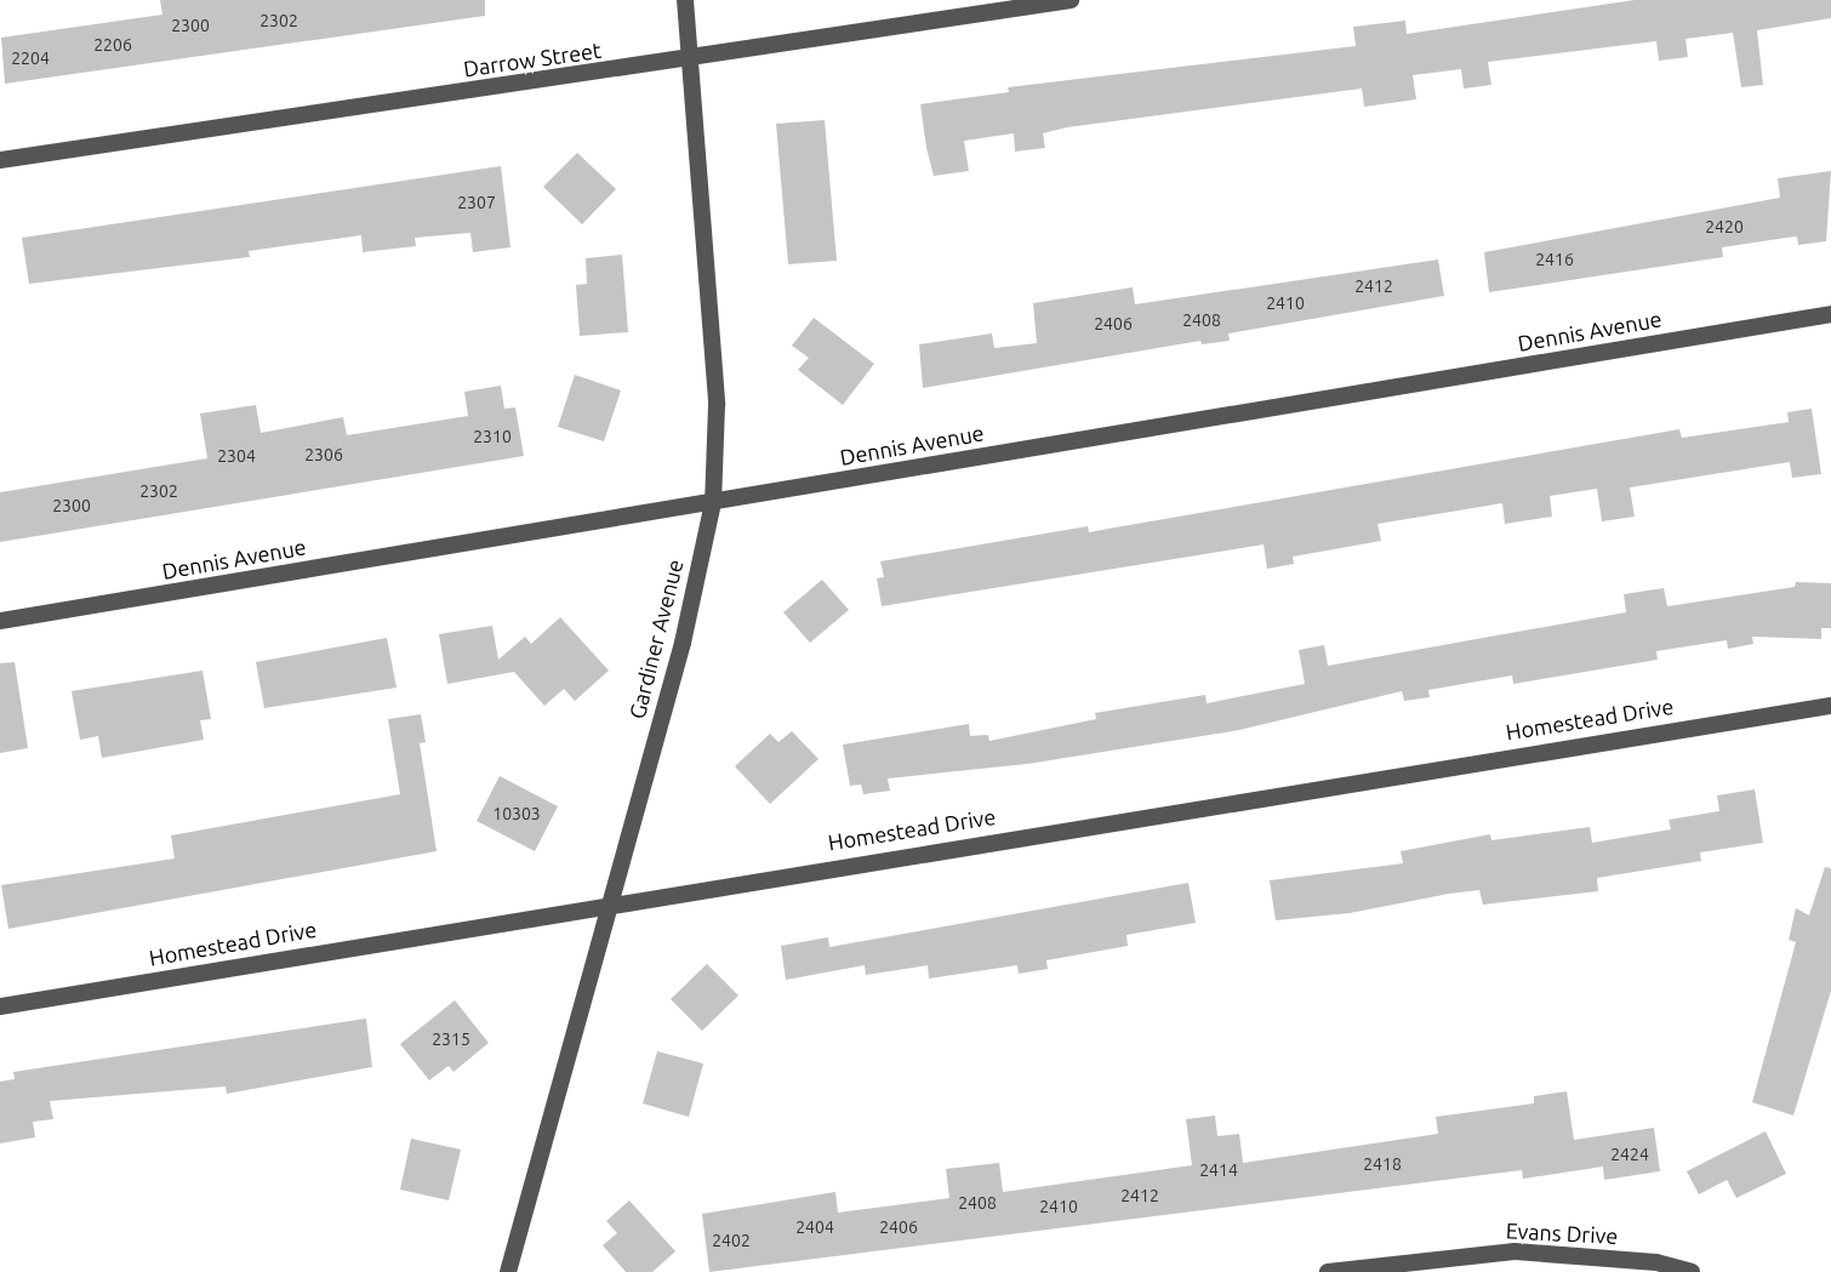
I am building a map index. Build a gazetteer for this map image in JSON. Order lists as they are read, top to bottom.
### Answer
{
  "streets": {
    "street": [
      "Darrow Street",
      "Dennis Avenue",
      "Gardiner Avenue",
      "Homestead Drive",
      "Evans Drive"
    ]
  },
  "crossings": [
    ["Darrow Street", "Gardiner Avenue"],
    ["Dennis Avenue", "Gardiner Avenue"],
    ["Gardiner Avenue", "Homestead Drive"]
  ],
  "house_numbers": [
    "2302",
    "2300",
    "2206",
    "2204",
    "2307",
    "2420",
    "2416",
    "2412",
    "2410",
    "2408",
    "2406",
    "2310",
    "2306",
    "2304",
    "2302",
    "2300",
    "10303",
    "2315",
    "2424",
    "2418",
    "2414",
    "2412",
    "2408",
    "2410",
    "2404",
    "2406",
    "2402"
  ]
}
